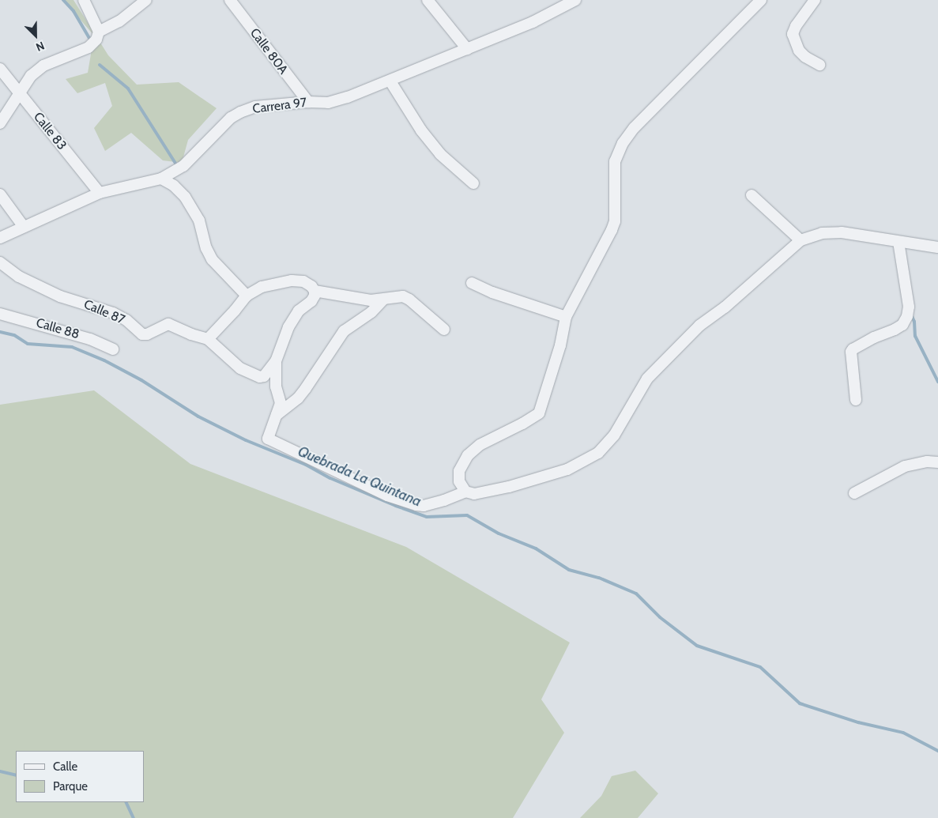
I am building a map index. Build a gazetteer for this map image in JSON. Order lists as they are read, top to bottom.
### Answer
{
  "streets": {
    "street": [
      "Calle 80A",
      "Carrera 97",
      "Calle 83",
      "Calle 87",
      "Calle 88"
    ]
  },
  "crossings": [
    ["Calle 80A", "Carrera 97"],
    ["Carrera 97", "Calle 83"]
  ],
  "water": ["Quebrada La Quintana"],
  "legend": ["Calle", "Parque"],
  "north": "bottom right"
}
